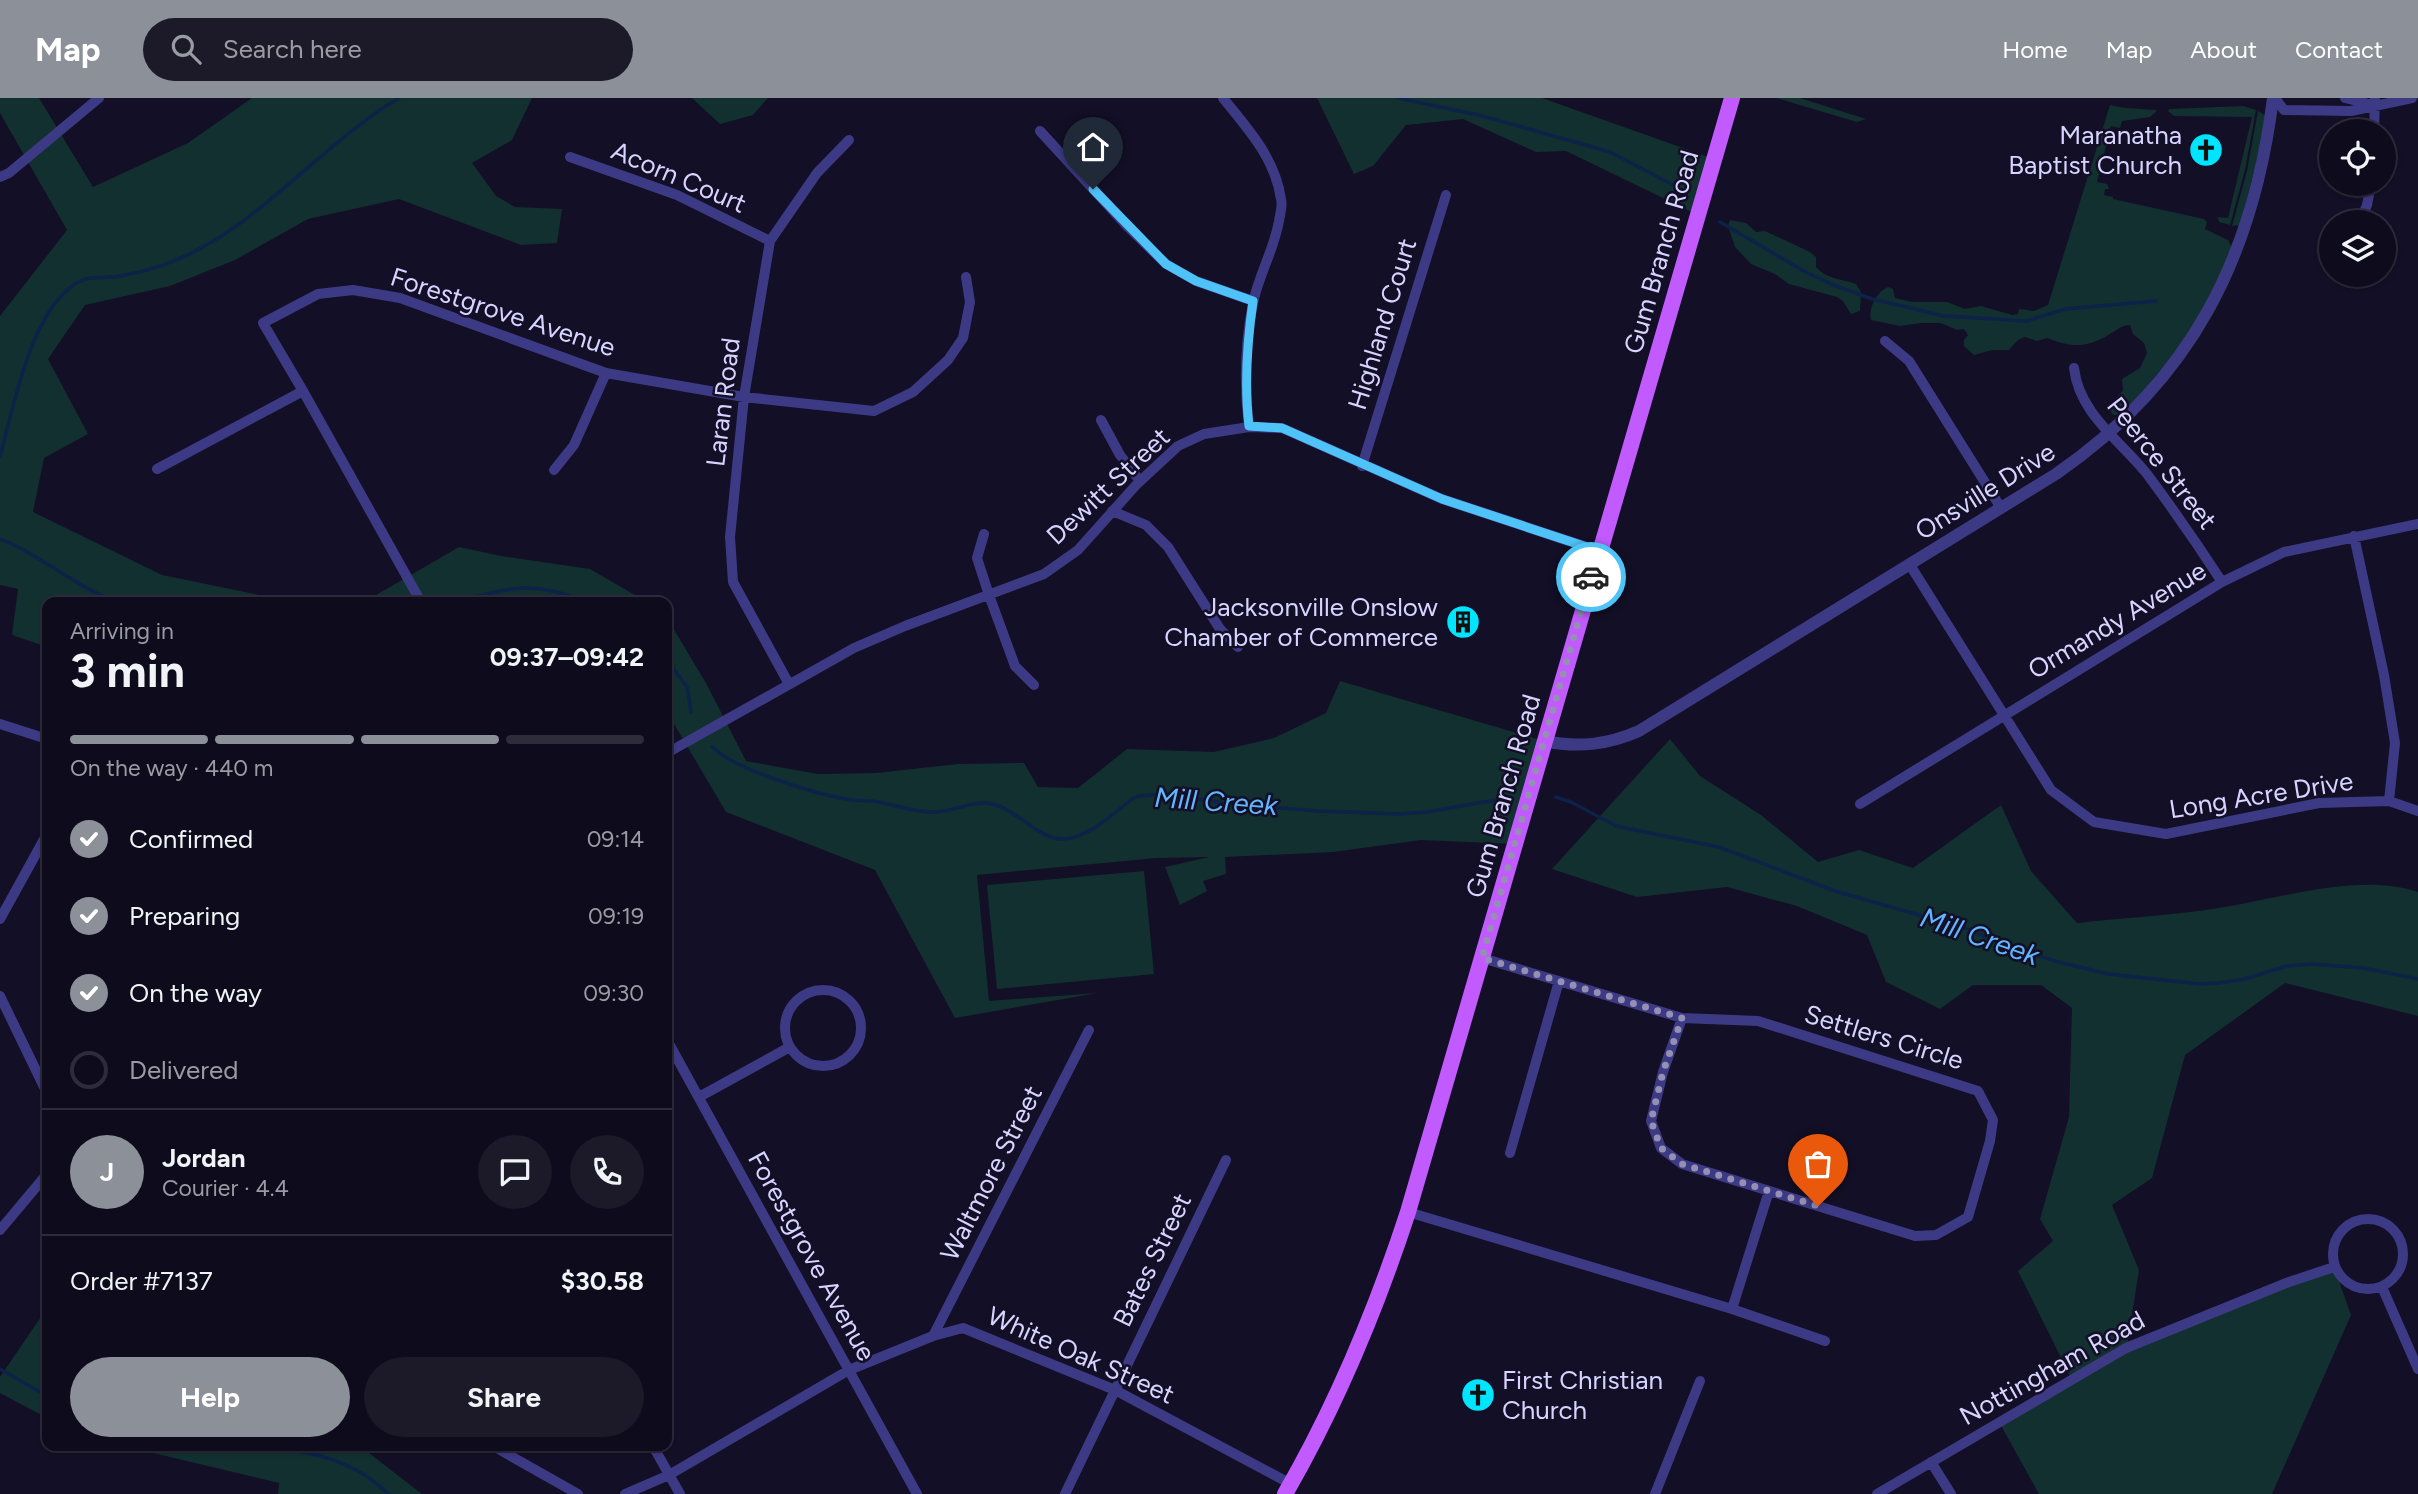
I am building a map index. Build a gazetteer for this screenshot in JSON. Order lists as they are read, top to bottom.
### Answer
{
  "streets": {
    "main road": ["Gum Branch Road"],
    "street": [
      "Acorn Court",
      "Forestgrove Avenue",
      "Highland Court",
      "Laran Road",
      "Peerce Street",
      "Dewitt Street",
      "Onsville Drive",
      "Ormandy Avenue",
      "Long Acre Drive",
      "Settlers Circle",
      "Waltmore Street",
      "Bates Street",
      "White Oak Street",
      "Nottingham Road"
    ]
  },
  "crossings": [
    ["Acorn Court", "Laran Road"],
    ["Gum Branch Road", "Dewitt Street"],
    ["Gum Branch Road", "Onsville Drive"],
    ["Gum Branch Road", "Settlers Circle"],
    ["Gum Branch Road", "White Oak Street"],
    ["Forestgrove Avenue", "Laran Road"],
    ["Forestgrove Avenue", "White Oak Street"],
    ["Highland Court", "Dewitt Street"],
    ["Laran Road", "Dewitt Street"],
    ["Peerce Street", "Onsville Drive"],
    ["Peerce Street", "Ormandy Avenue"],
    ["Onsville Drive", "Long Acre Drive"],
    ["Ormandy Avenue", "Long Acre Drive"],
    ["Waltmore Street", "White Oak Street"],
    ["Bates Street", "White Oak Street"]
  ],
  "water": ["Mill Creek"],
  "places": {
    "church": ["Maranatha Baptist Church", "First Christian Church"],
    "building": ["Jacksonville Onslow Chamber of Commerce"]
  },
  "page": {
    "header": "Map",
    "search": "Search here",
    "nav": [
      "Home",
      "Map",
      "About",
      "Contact"
    ],
    "heading": ["3 min", "Arriving in", "09:37–09:42"],
    "panel": [
      "Jordan",
      "Courier · 4.4",
      "Order #7137",
      "$30.58"
    ],
    "bar": "On the way · 440 m",
    "list": [
      ["Confirmed", "09:14"],
      ["Preparing", "09:19"],
      ["On the way", "09:30"],
      "Delivered"
    ],
    "round": "J",
    "buttons": ["Help", "Share"]
  }
}
